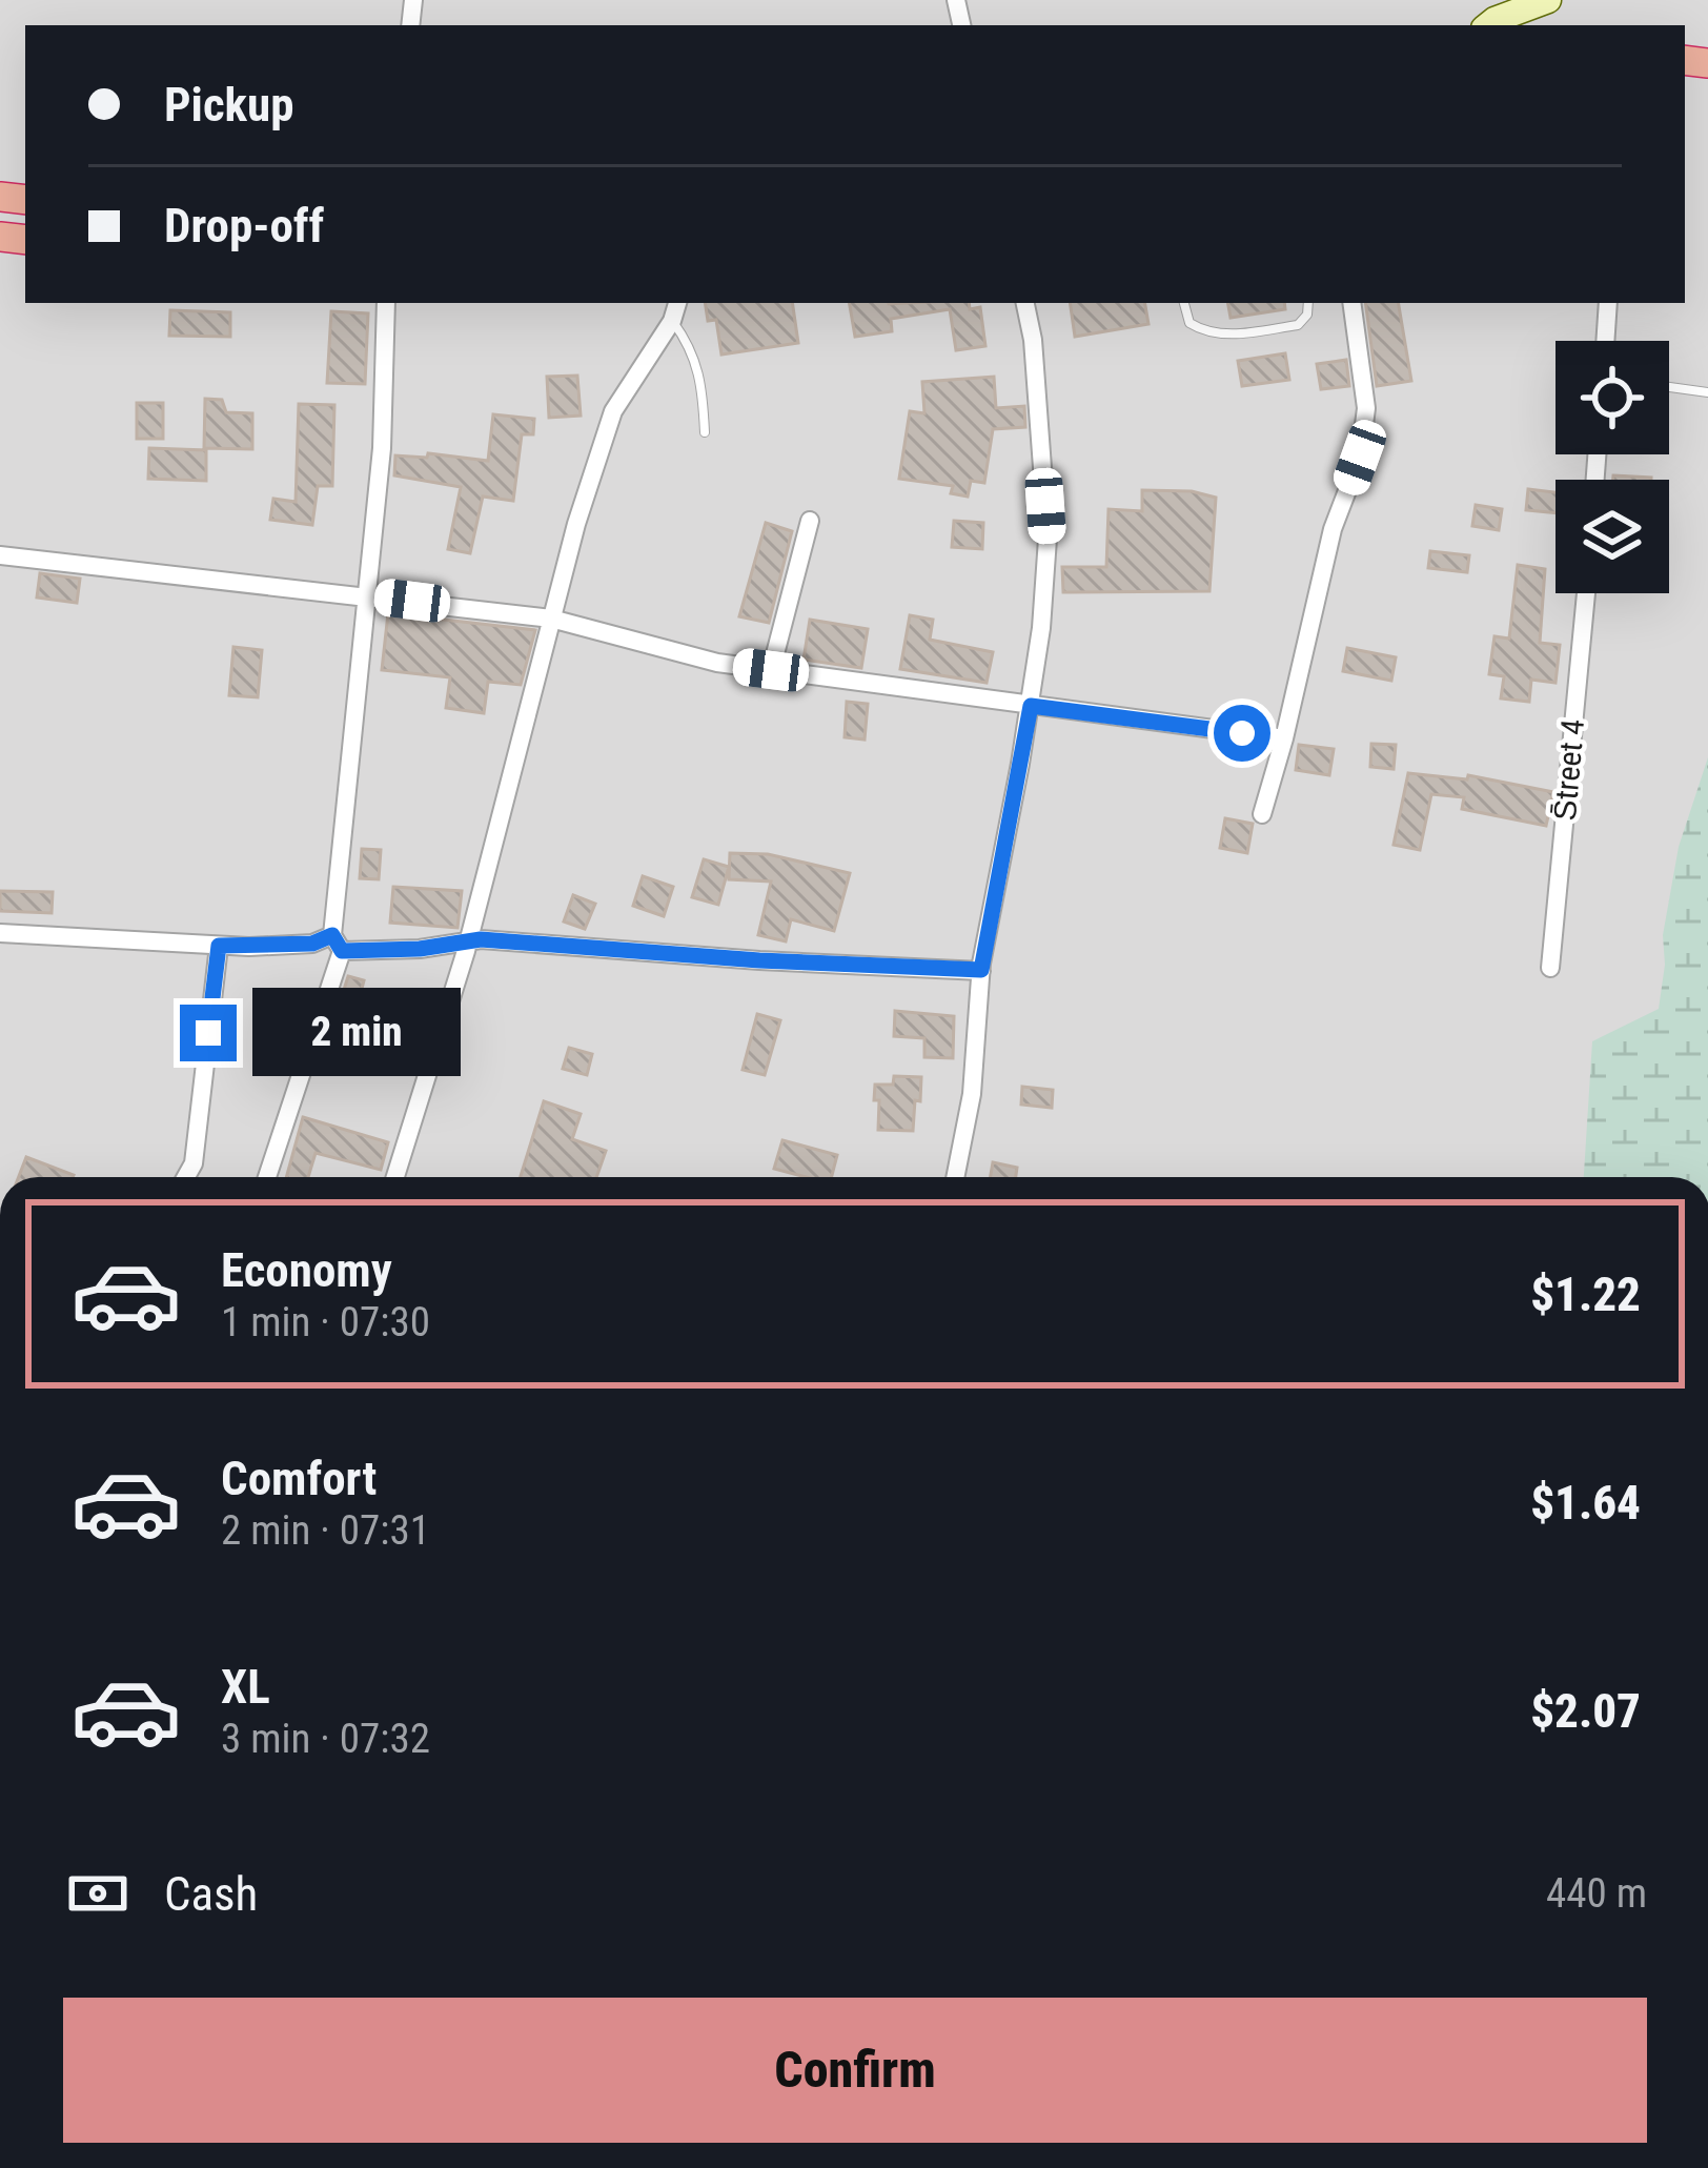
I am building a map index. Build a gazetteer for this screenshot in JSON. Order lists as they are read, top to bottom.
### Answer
{
  "streets": {
    "street": ["S̄treet 4"]
  },
  "page": {
    "banner": ["Pickup", "Drop-off"],
    "bubble": "2 min",
    "list": [
      {
        "name": "Economy",
        "note": "1 min · 07:30",
        "value": "$1.22"
      },
      {
        "name": "Comfort",
        "note": "2 min · 07:31",
        "value": "$1.64"
      },
      {
        "name": "XL",
        "note": "3 min · 07:32",
        "value": "$2.07"
      }
    ],
    "pay": ["Cash", "440 m"],
    "buttons": "Confirm"
  }
}
